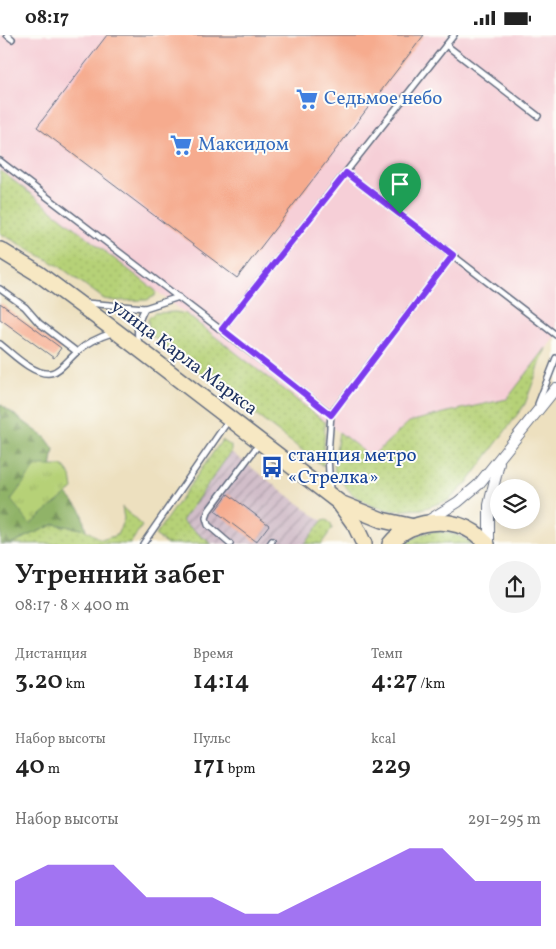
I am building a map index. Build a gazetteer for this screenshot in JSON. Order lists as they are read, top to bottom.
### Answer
{
  "streets": {
    "main road": ["улица Карла Маркса"]
  },
  "places": {
    "supermarket": ["Седьмое небо", "Максидом"],
    "bus stop": ["станция метро «Стрелка»"]
  },
  "page": {
    "status": "08:17",
    "heading": ["Утренний забег", "08:17 · 8 × 400 m"],
    "stats": [
      ["Дистанция", "3.20 km"],
      ["Время", "14:14"],
      ["Темп", "4:27 /km"],
      ["Набор высоты", "40 m"],
      ["Пульс", "171 bpm"],
      ["kcal", "229"]
    ],
    "chart": ["Набор высоты", "291–295 m"]
  }
}
